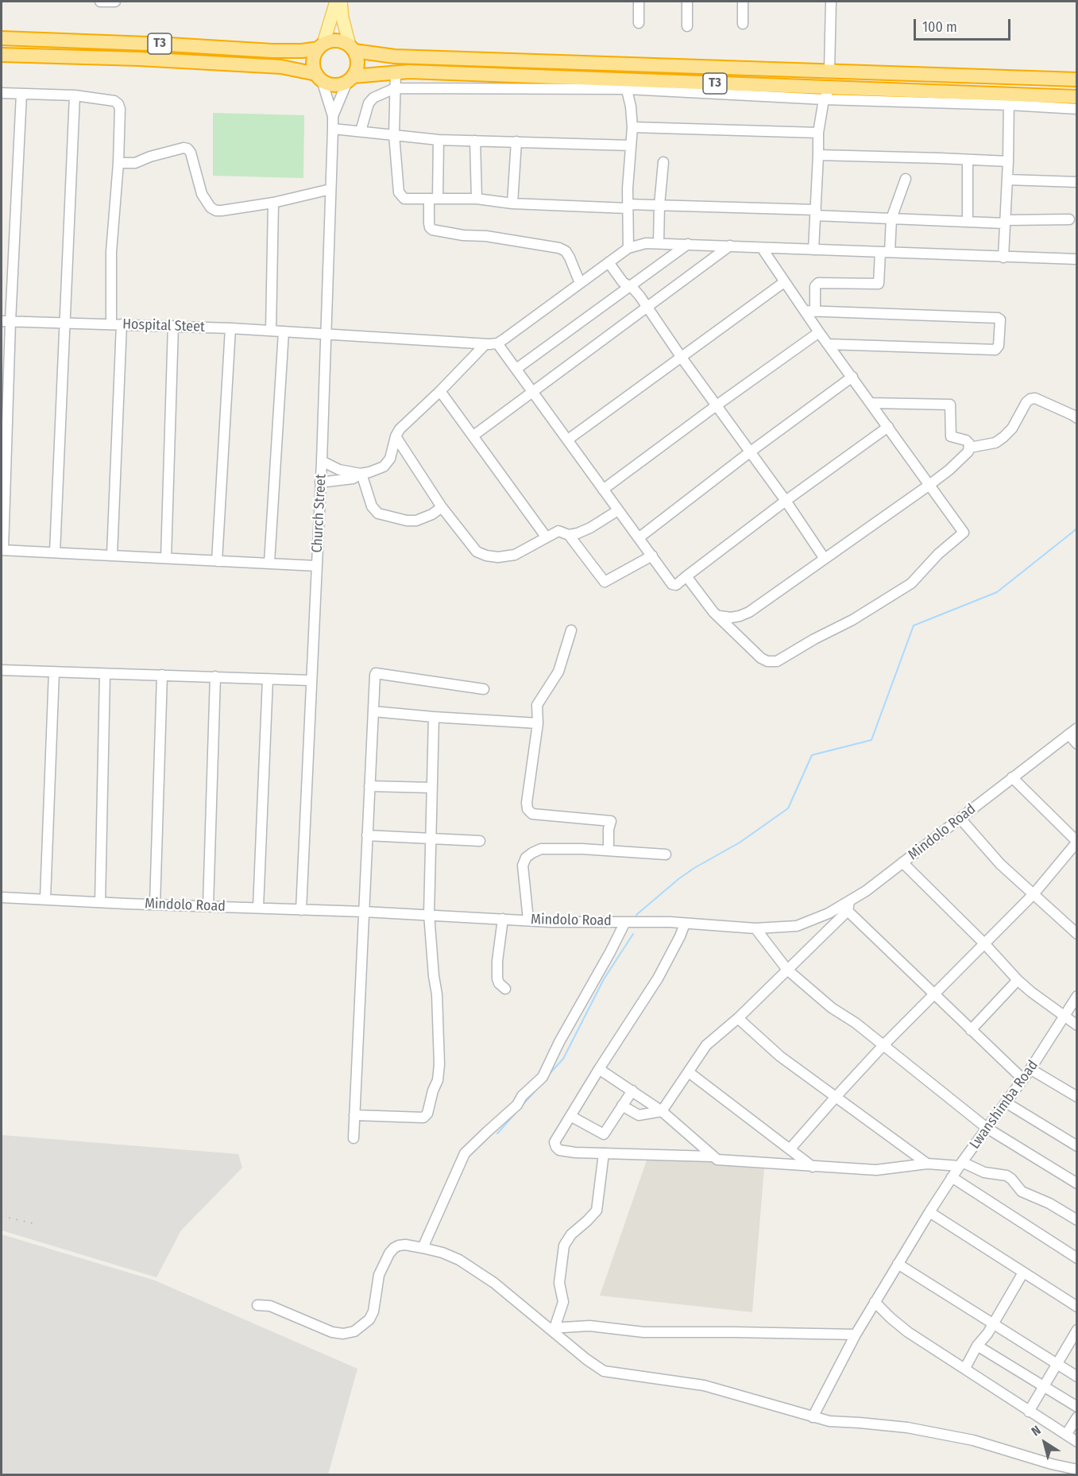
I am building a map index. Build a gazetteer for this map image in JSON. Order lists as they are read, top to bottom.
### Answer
{
  "streets": {
    "highway": ["T3"],
    "street": [
      "Hospital Steet",
      "Church Street",
      "Mindolo Road",
      "Lwanshimba Road"
    ]
  },
  "crossings": [
    ["Hospital Steet", "Church Street"],
    ["Church Street", "Mindolo Road"]
  ],
  "scale_bar": "100 m",
  "north": "top left"
}
